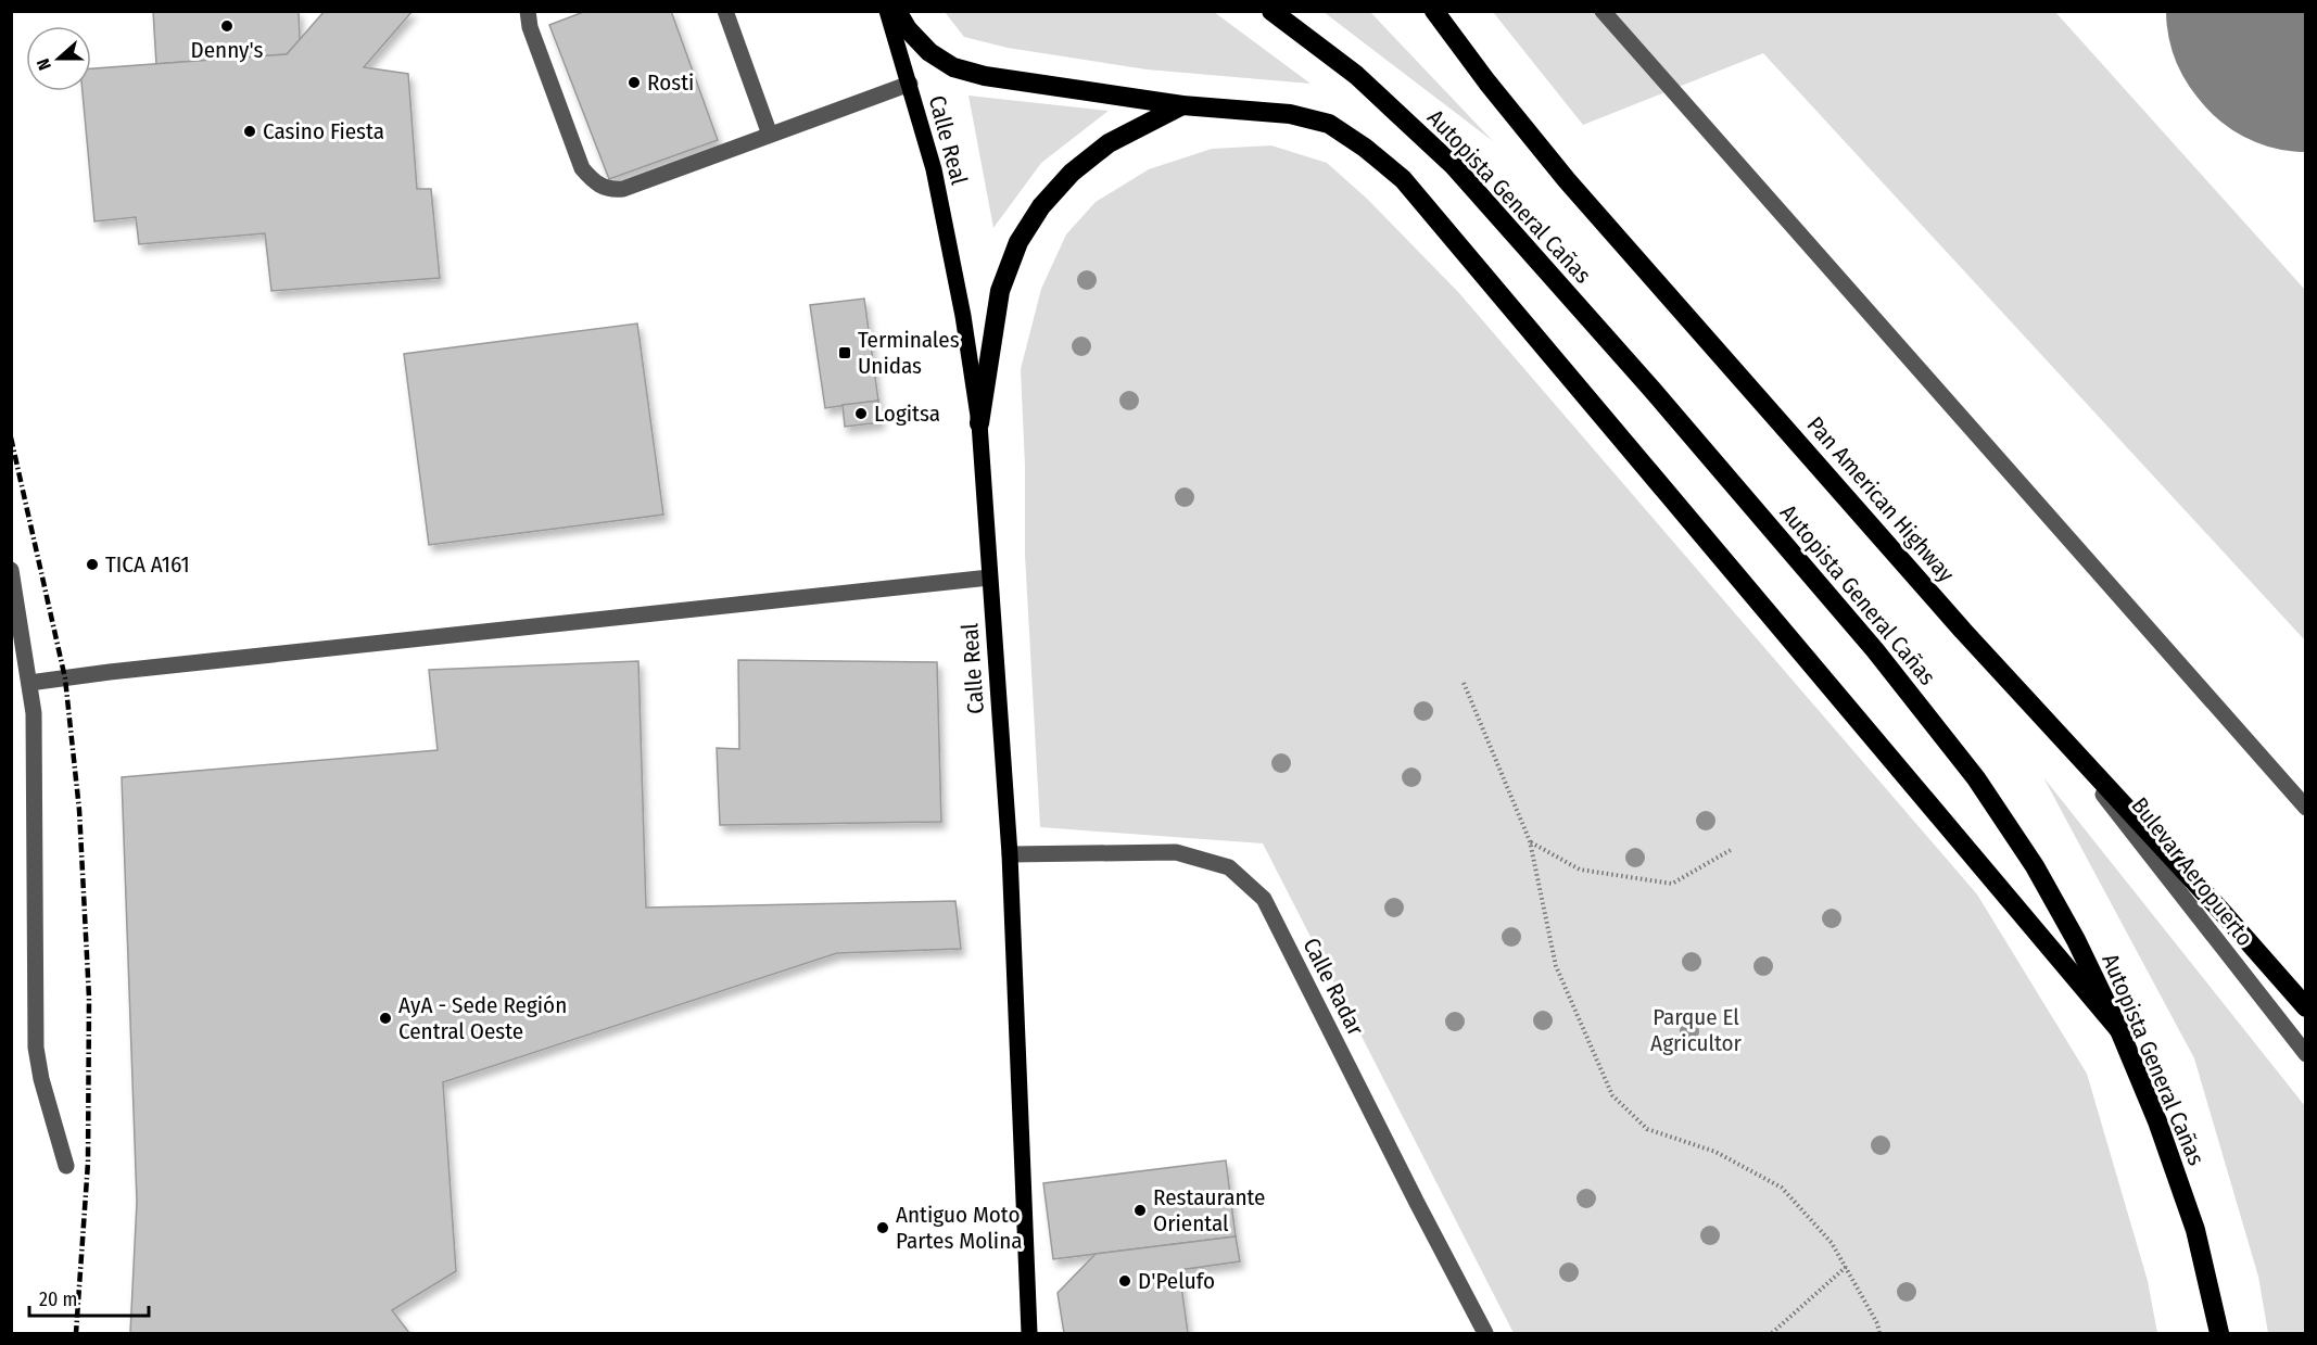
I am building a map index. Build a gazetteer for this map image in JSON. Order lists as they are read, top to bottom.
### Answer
{
  "streets": {
    "highway": ["Autopista General Cañas", "Pan American Highway"],
    "main road": ["Calle Real"],
    "street": ["Bulevar Aeropuerto", "Calle Radar"]
  },
  "crossings": [
    ["Calle Real", "Calle Radar"],
    ["Pan American Highway", "Bulevar Aeropuerto"]
  ],
  "parks": ["Parque El Agricultor"],
  "places": {
    "other": [
      "Denny's",
      "Rosti",
      "Casino Fiesta",
      "Logitsa",
      "TICA A161",
      "AyA - Sede Región Central Oeste",
      "Restaurante Oriental",
      "Antiguo Moto Partes Molina",
      "D'Pelufo"
    ],
    "transit": ["Terminales Unidas"]
  },
  "scale_bar": "20 m",
  "north": "left"
}
